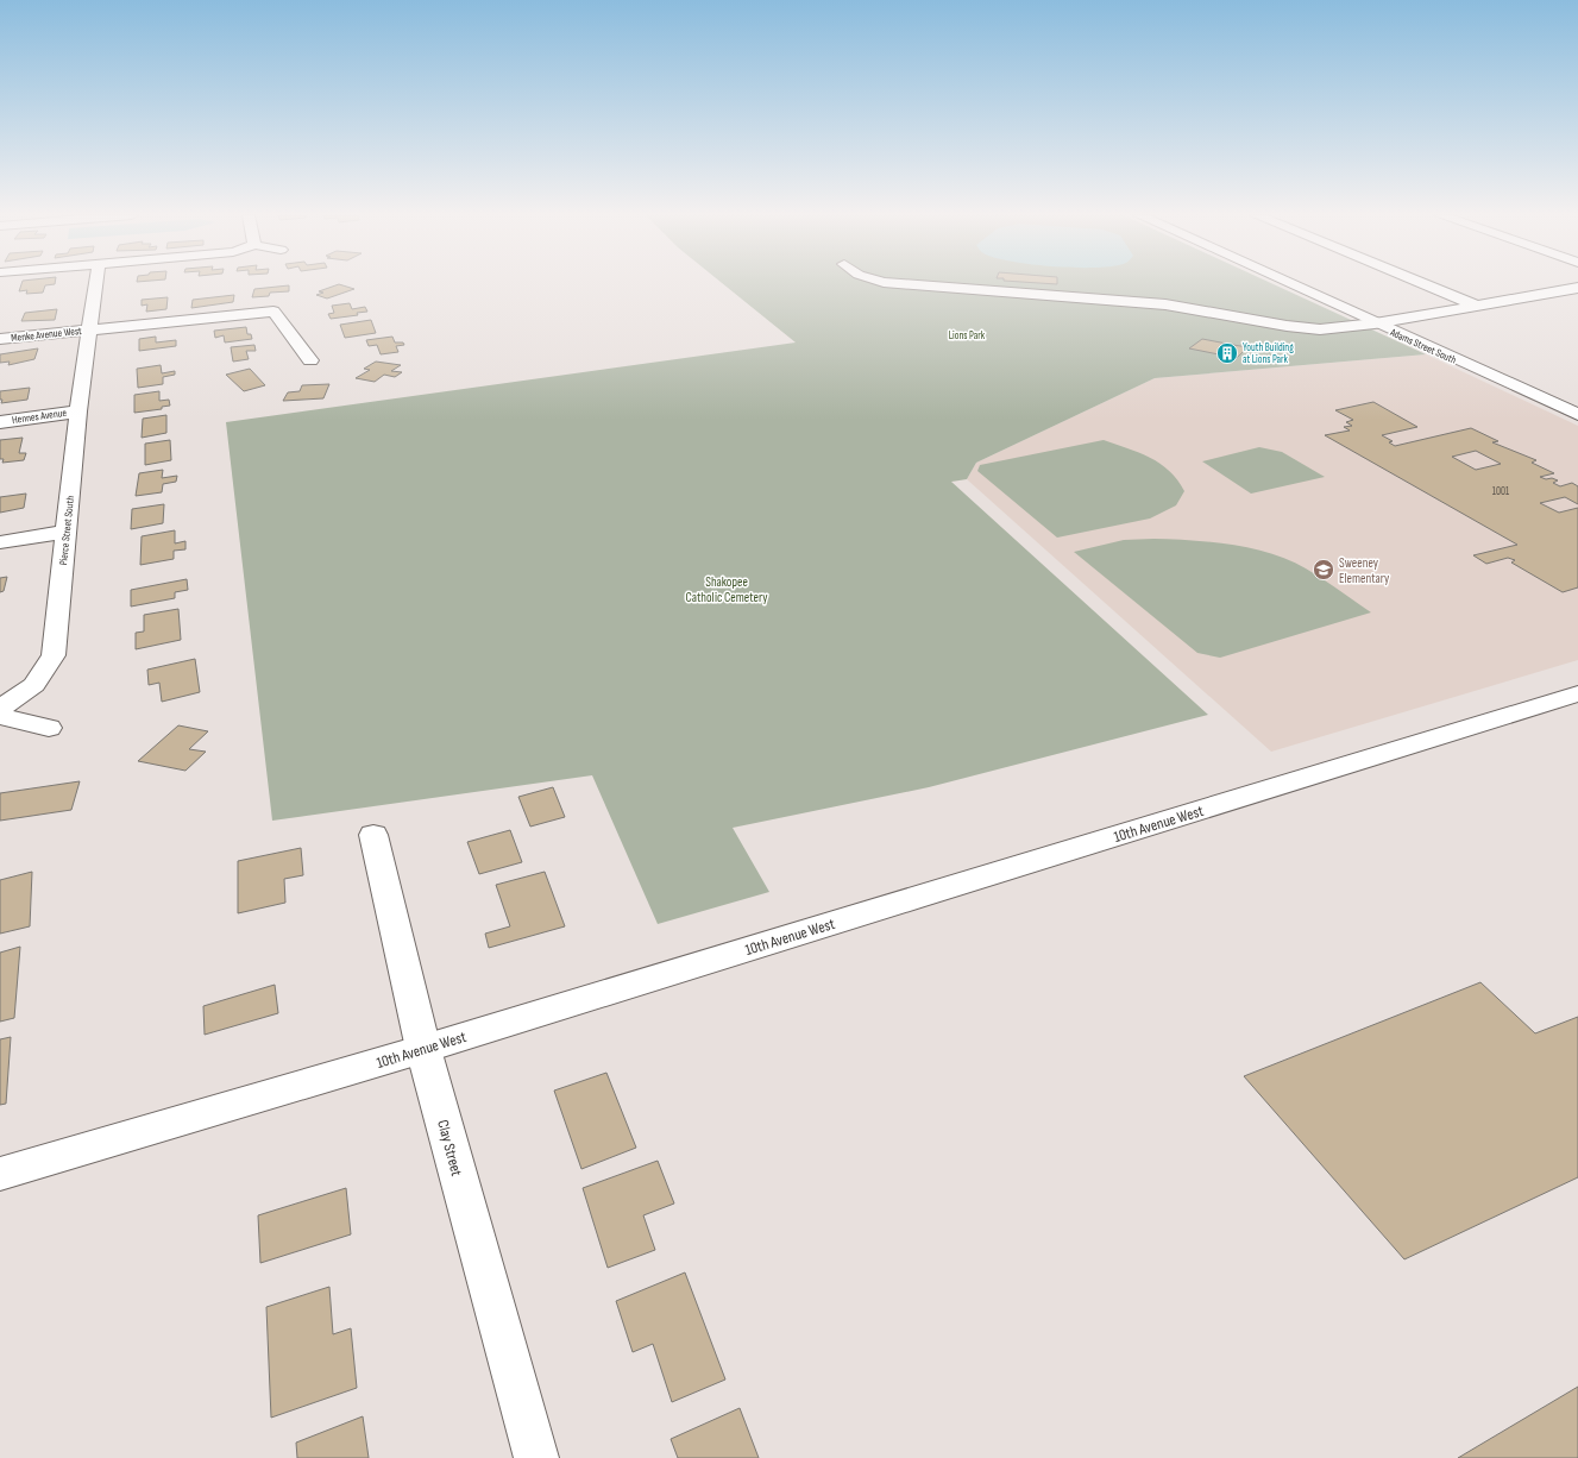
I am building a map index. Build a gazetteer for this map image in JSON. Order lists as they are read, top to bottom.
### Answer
{
  "streets": {
    "street": [
      "Menke Avenue West",
      "Adams Street South",
      "Hennes Avenue",
      "Pierce Street South",
      "10th Avenue West",
      "Clay Street"
    ]
  },
  "crossings": [
    ["Menke Avenue West", "Pierce Street South"],
    ["Hennes Avenue", "Pierce Street South"],
    ["10th Avenue West", "Clay Street"]
  ],
  "parks": ["Lions Park", "Shakopee Catholic Cemetery"],
  "places": {
    "building": ["Youth Building at Lions Park"],
    "school or university": ["Sweeney Elementary"]
  },
  "house_numbers": ["1001"]
}
